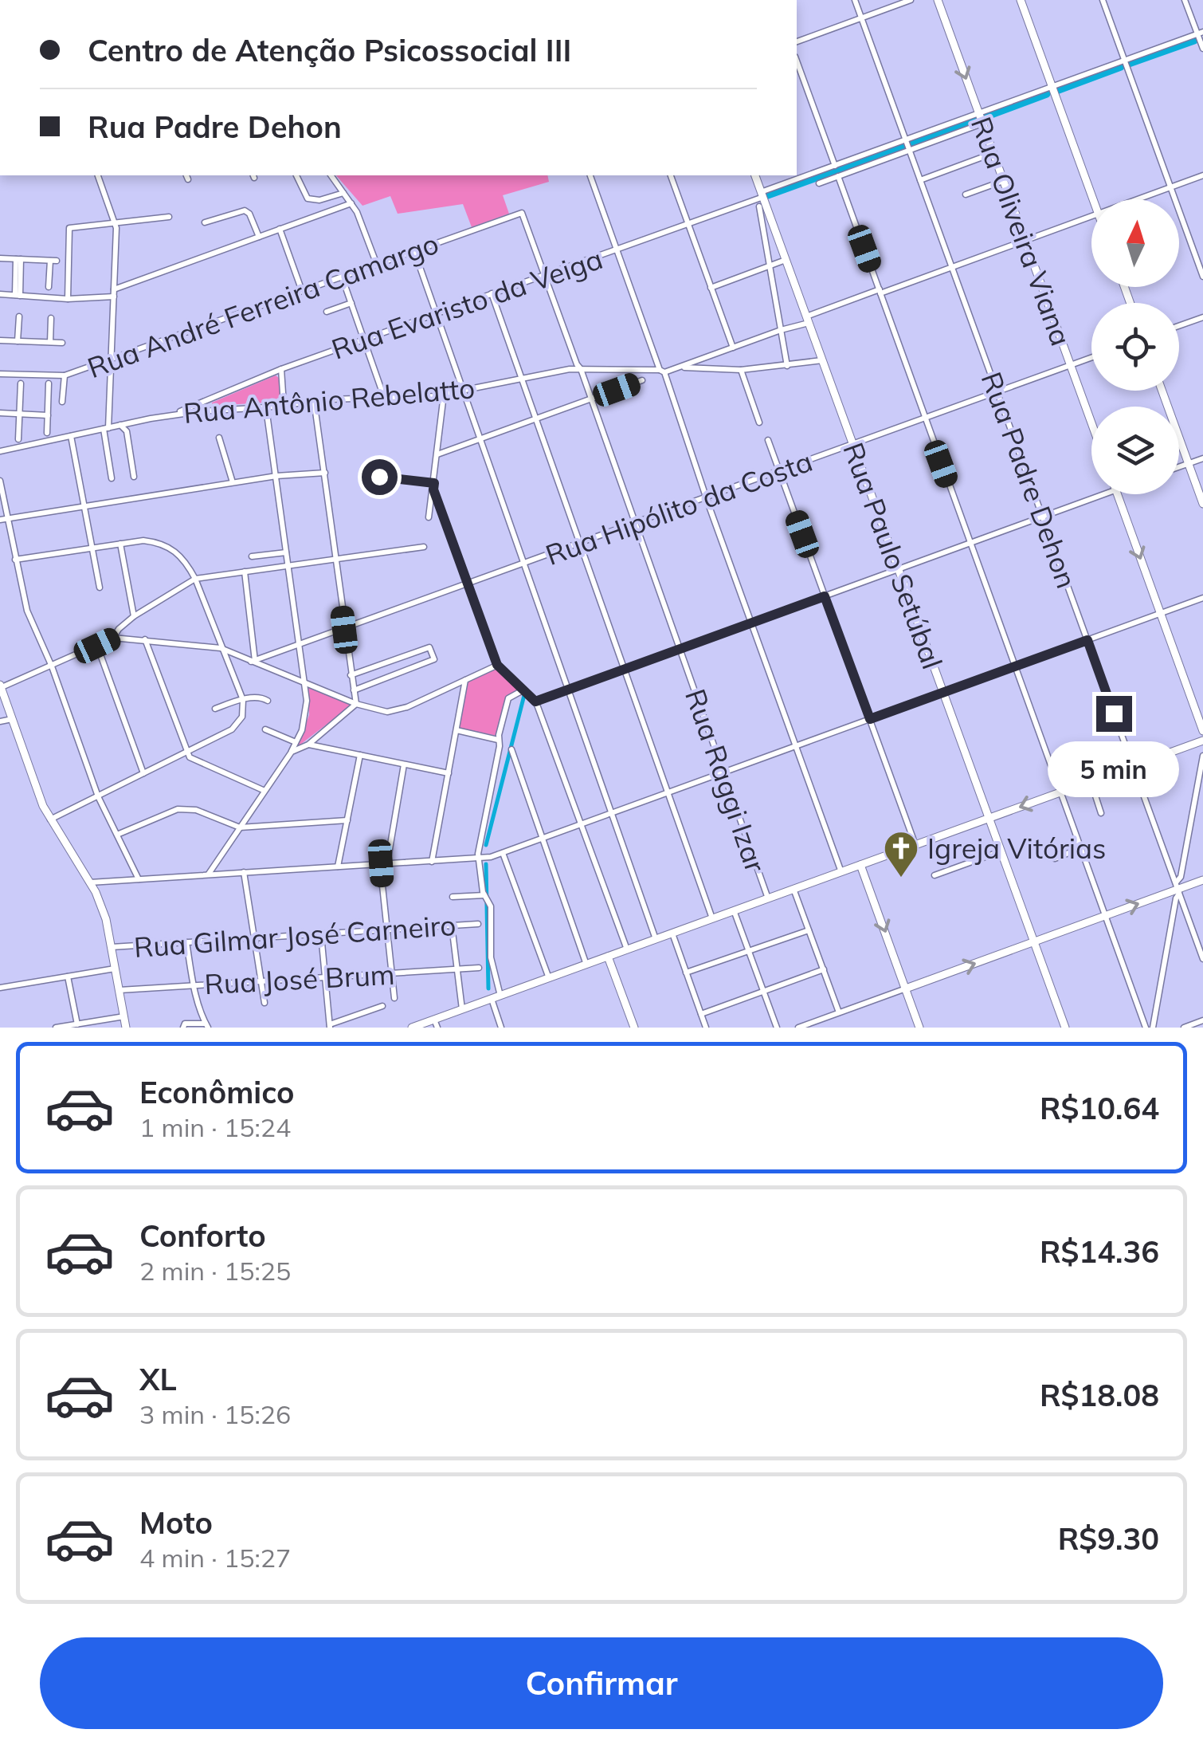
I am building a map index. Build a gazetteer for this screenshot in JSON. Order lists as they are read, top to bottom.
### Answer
{
  "streets": {
    "main road": ["Rua Oliveira Viana", "Rua Paulo Setúbal"],
    "street": [
      "Rua Evaristo da Veiga",
      "Rua André Ferreira Camargo",
      "Rua Antônio Rebelatto",
      "Rua Padre Dehon",
      "Rua Hipólito da Costa",
      "Rua Raggi Izar",
      "Rua Gilmar José Carneiro",
      "Rua José Brum"
    ]
  },
  "crossings": [
    ["Rua Oliveira Viana", "Rua Evaristo da Veiga"],
    ["Rua Oliveira Viana", "Rua Hipólito da Costa"],
    ["Rua Evaristo da Veiga", "Rua Antônio Rebelatto"],
    ["Rua Evaristo da Veiga", "Rua Padre Dehon"],
    ["Rua Evaristo da Veiga", "Rua Paulo Setúbal"],
    ["Rua Evaristo da Veiga", "Rua Raggi Izar"],
    ["Rua André Ferreira Camargo", "Rua Raggi Izar"],
    ["Rua Antônio Rebelatto", "Rua Raggi Izar"],
    ["Rua Padre Dehon", "Rua Hipólito da Costa"],
    ["Rua Hipólito da Costa", "Rua Paulo Setúbal"],
    ["Rua Hipólito da Costa", "Rua Raggi Izar"]
  ],
  "places": {
    "church": ["Igreja Vitórias"]
  },
  "north": "top",
  "page": {
    "banner": ["Centro de Atenção Psicossocial III", "Rua Padre Dehon"],
    "bubble": "5 min",
    "list": [
      {
        "name": "Econômico",
        "note": "1 min · 15:24",
        "value": "R$10.64"
      },
      {
        "name": "Conforto",
        "note": "2 min · 15:25",
        "value": "R$14.36"
      },
      {
        "name": "XL",
        "note": "3 min · 15:26",
        "value": "R$18.08"
      },
      {
        "name": "Moto",
        "note": "4 min · 15:27",
        "value": "R$9.30"
      }
    ],
    "buttons": "Confirmar"
  }
}
